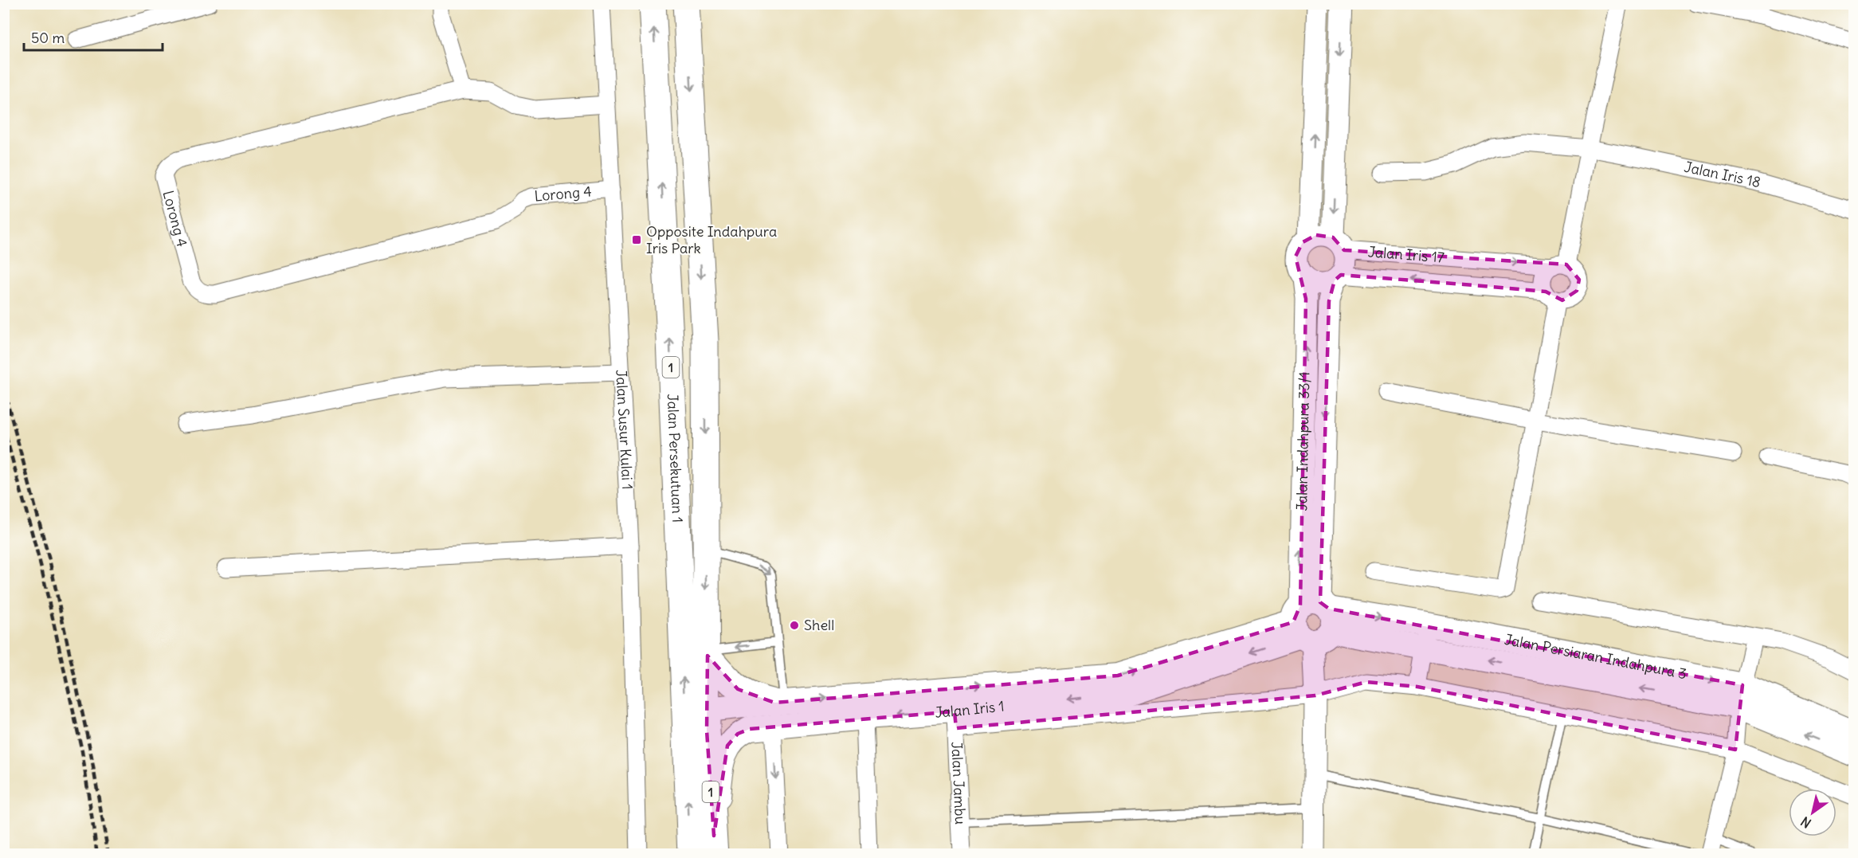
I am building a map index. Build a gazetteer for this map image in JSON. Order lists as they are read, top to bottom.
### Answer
{
  "streets": {
    "highway": ["1", "Jalan Persekutuan 1"],
    "main road": ["Jalan Persiaran Indahpura 3", "Jalan Iris 1"],
    "street": [
      "Jalan Iris 18",
      "Lorong 4",
      "Jalan Iris 17",
      "Jalan Susur Kulai 1",
      "Jalan Indahpura 33/1",
      "Jalan Jambu"
    ]
  },
  "crossings": [
    ["Lorong 4", "Jalan Susur Kulai 1"],
    ["Jalan Iris 17", "Jalan Indahpura 33/1"],
    ["Jalan Indahpura 33/1", "Jalan Persiaran Indahpura 3"],
    ["Jalan Indahpura 33/1", "Jalan Iris 1"],
    ["Jalan Persekutuan 1", "Jalan Iris 1"],
    ["Jalan Persiaran Indahpura 3", "Jalan Iris 1"],
    ["Jalan Iris 1", "Jalan Jambu"]
  ],
  "places": {
    "transit": ["Opposite Indahpura Iris Park"],
    "other": ["Shell"]
  },
  "scale_bar": "50 m",
  "north": "bottom left"
}
